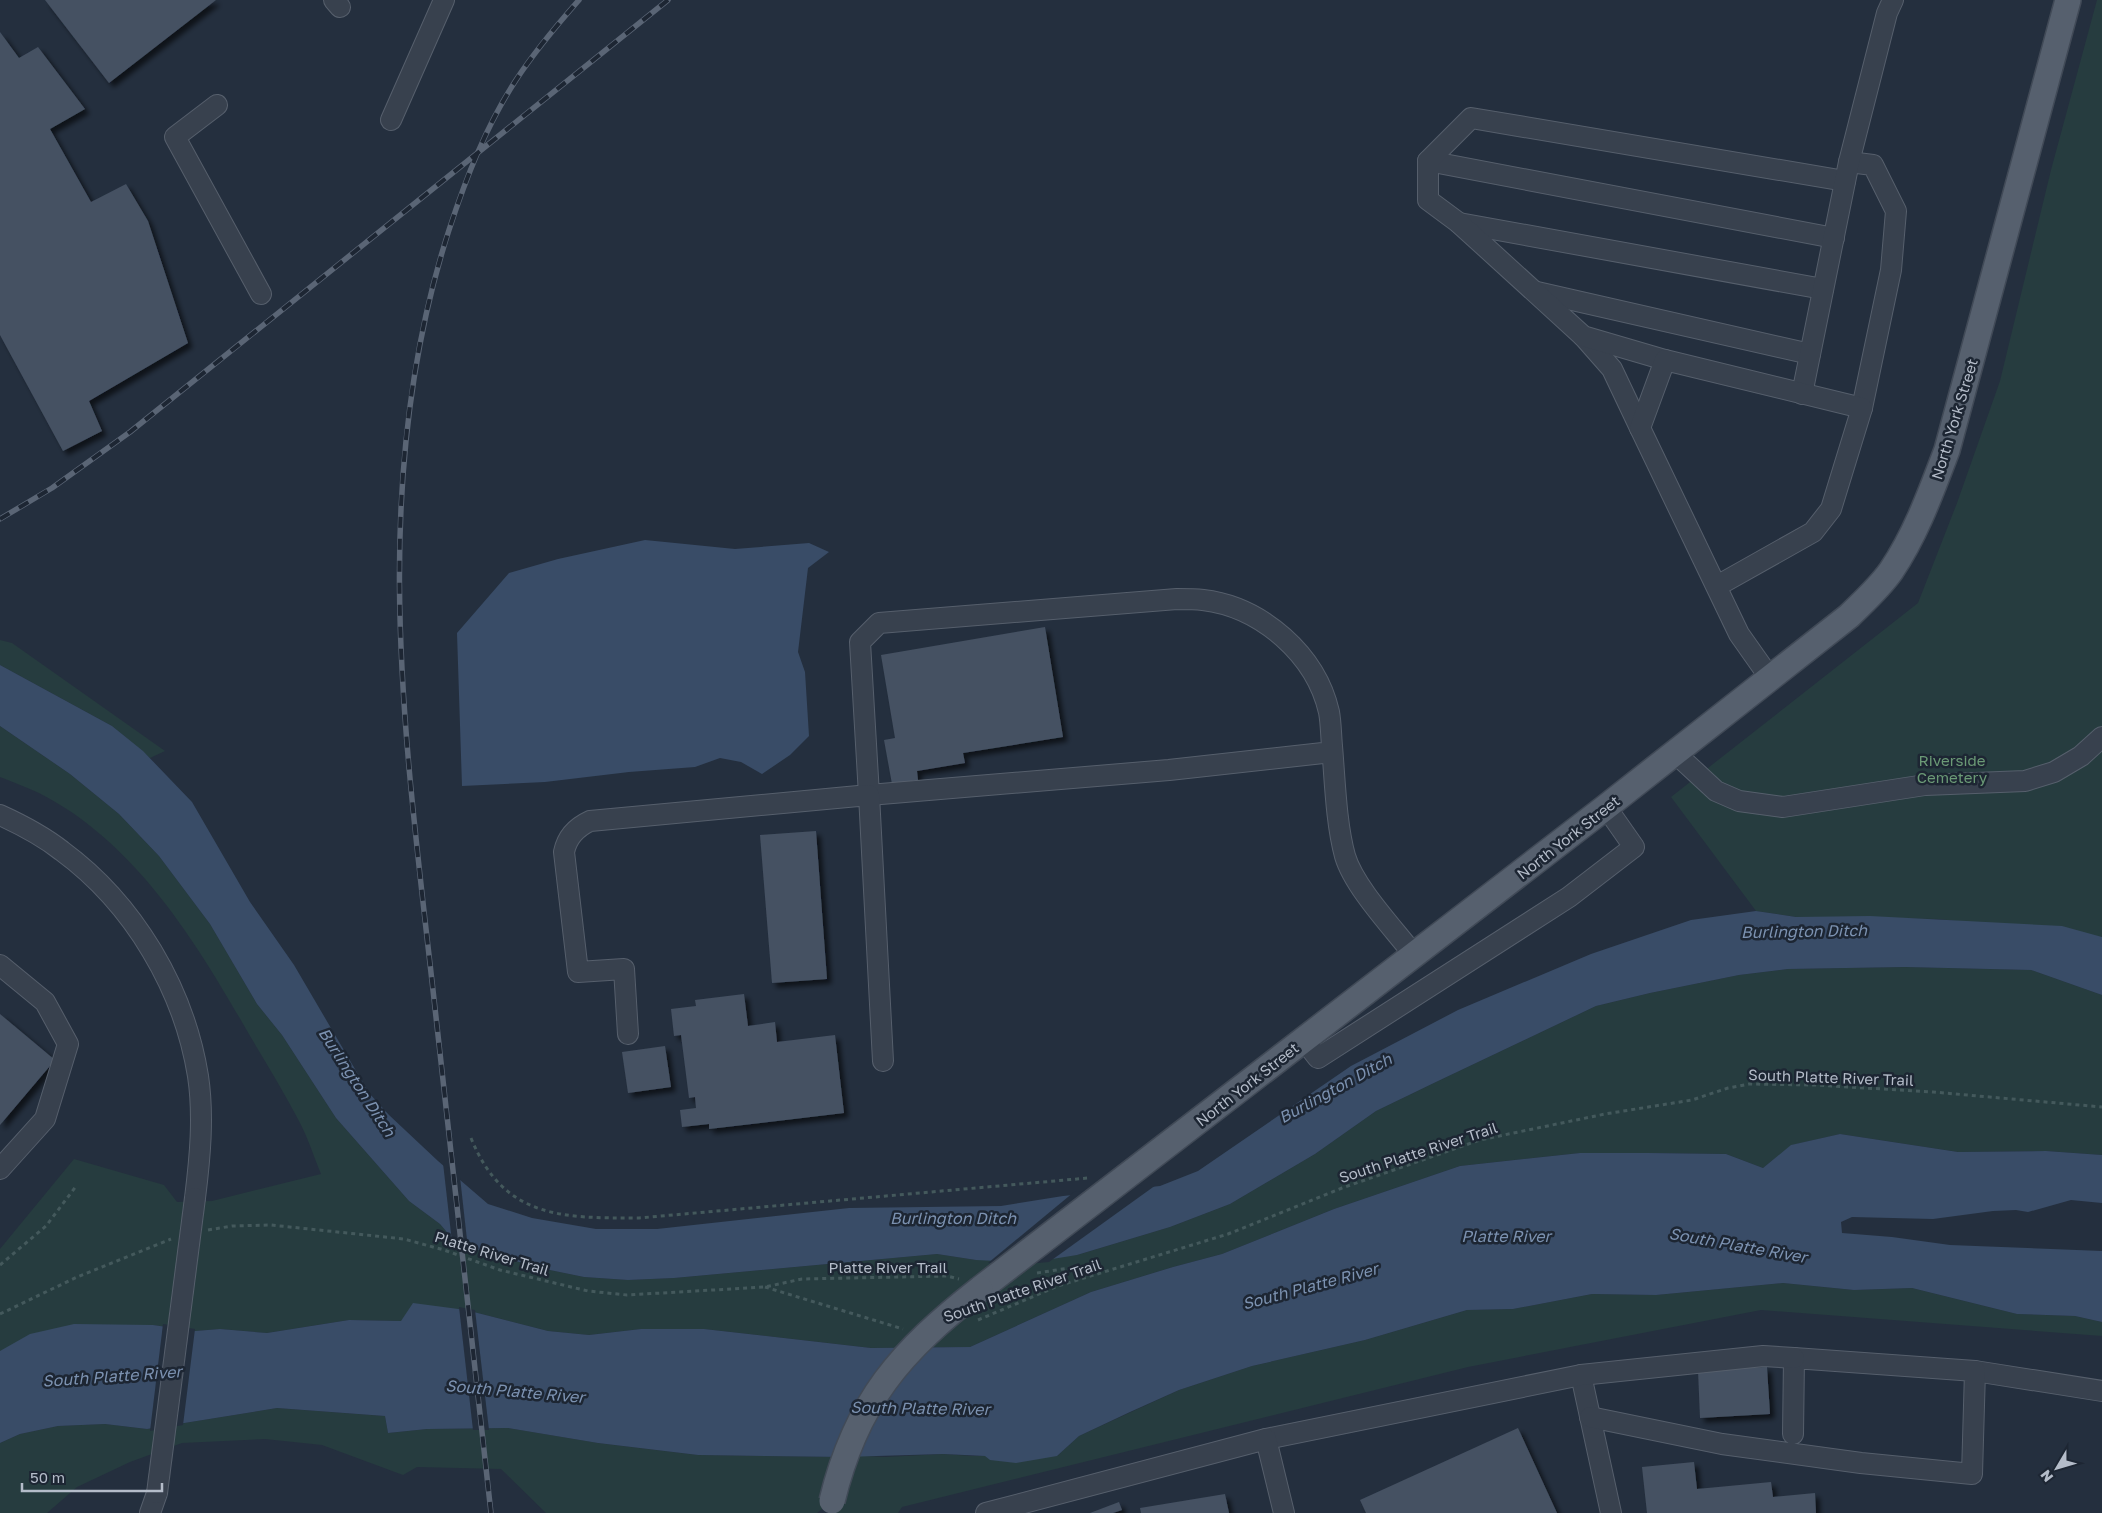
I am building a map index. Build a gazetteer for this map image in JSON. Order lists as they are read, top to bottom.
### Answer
{
  "streets": {
    "main road": ["North York Street"],
    "path": ["South Platte River Trail", "Platte River Trail"]
  },
  "crossings": [
    ["North York Street", "Platte River Trail"]
  ],
  "water": ["Burlington Ditch", "Platte River", "South Platte River"],
  "parks": ["Riverside Cemetery"],
  "scale_bar": "50 m",
  "north": "bottom left"
}
